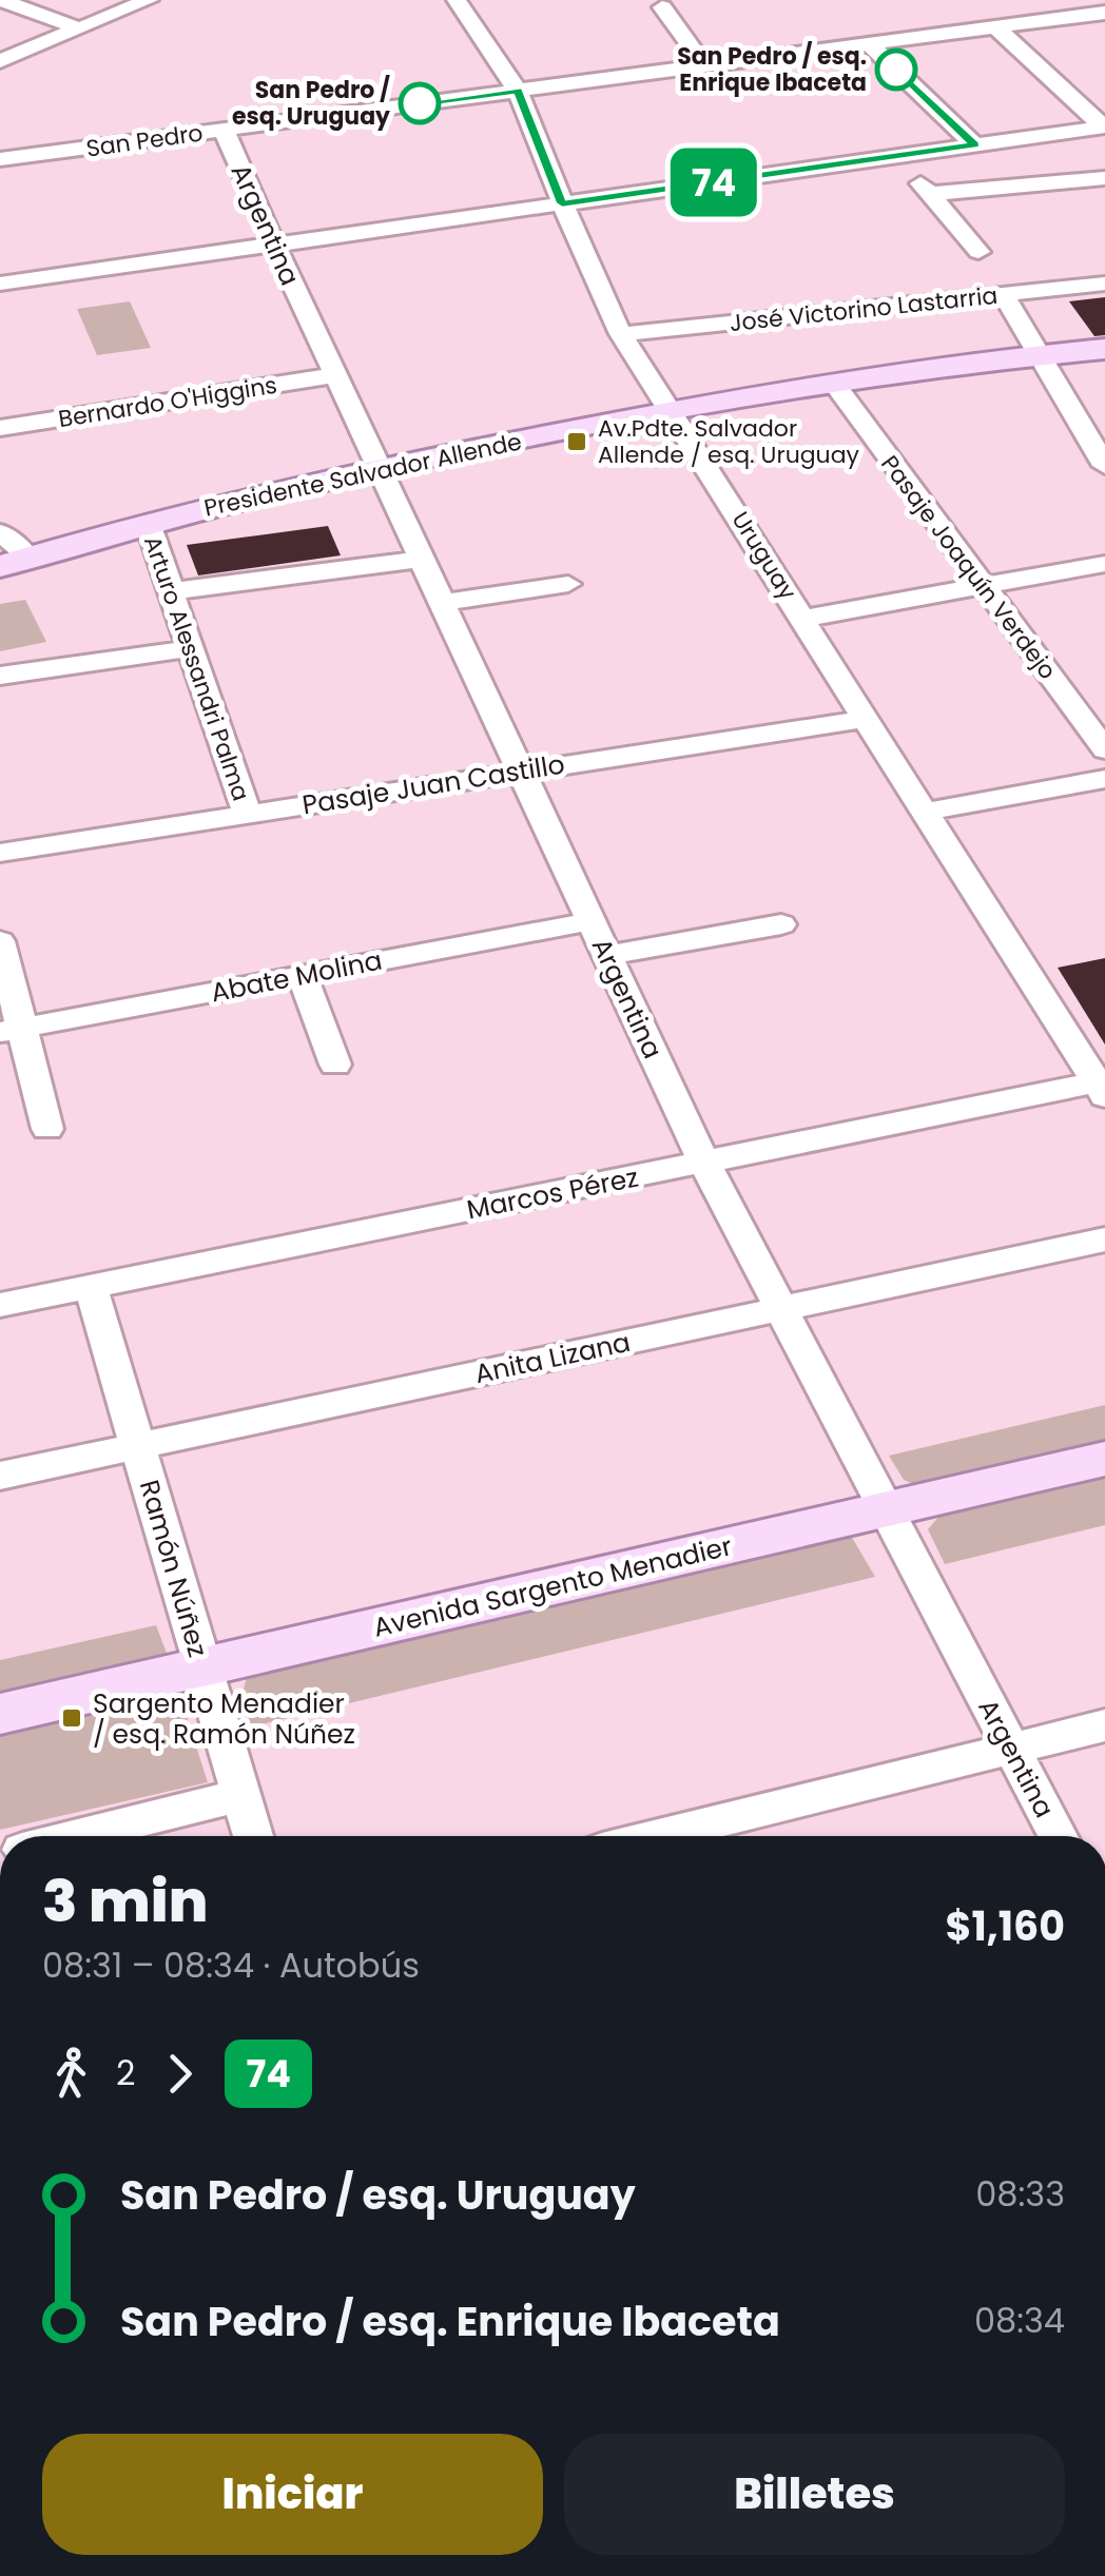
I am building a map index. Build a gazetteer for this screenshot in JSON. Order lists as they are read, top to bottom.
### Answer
{
  "streets": {
    "main road": ["Presidente Salvador Allende", "Avenida Sargento Menadier"],
    "street": [
      "San Pedro",
      "Argentina",
      "José Victorino Lastarria",
      "Bernardo O'Higgins",
      "Uruguay",
      "Pasaje Joaquín Verdejo",
      "Arturo Alessandri Palma",
      "Pasaje Juan Castillo",
      "Abate Molina",
      "Marcos Pérez",
      "Anita Lizana",
      "Ramón Núñez"
    ]
  },
  "crossings": [
    ["San Pedro", "Argentina"],
    ["San Pedro", "Uruguay"],
    ["Argentina", "Bernardo O'Higgins"],
    ["Argentina", "Presidente Salvador Allende"],
    ["Argentina", "Pasaje Juan Castillo"],
    ["Argentina", "Abate Molina"],
    ["Argentina", "Marcos Pérez"],
    ["Argentina", "Anita Lizana"],
    ["Argentina", "Avenida Sargento Menadier"],
    ["José Victorino Lastarria", "Uruguay"],
    ["Presidente Salvador Allende", "Uruguay"],
    ["Presidente Salvador Allende", "Pasaje Joaquín Verdejo"],
    ["Presidente Salvador Allende", "Arturo Alessandri Palma"],
    ["Uruguay", "Pasaje Juan Castillo"],
    ["Uruguay", "Marcos Pérez"],
    ["Arturo Alessandri Palma", "Pasaje Juan Castillo"],
    ["Marcos Pérez", "Ramón Núñez"],
    ["Anita Lizana", "Ramón Núñez"],
    ["Ramón Núñez", "Avenida Sargento Menadier"]
  ],
  "places": {
    "other": ["San Pedro / esq. Enrique Ibaceta", "San Pedro / esq. Uruguay"],
    "transit": ["Av.Pdte. Salvador Allende / esq. Uruguay", "Sargento Menadier / esq. Ramón Núñez"]
  },
  "lines": ["bus line 74"],
  "page": {
    "on_map": "74",
    "heading": ["3 min", "08:31 – 08:34 · Autobús", "$1,160"],
    "legs": ["2", "74"],
    "list": [
      {
        "name": "San Pedro / esq. Uruguay",
        "value": "08:33"
      },
      {
        "name": "San Pedro / esq. Enrique Ibaceta",
        "value": "08:34"
      }
    ],
    "buttons": ["Iniciar", "Billetes"]
  }
}
